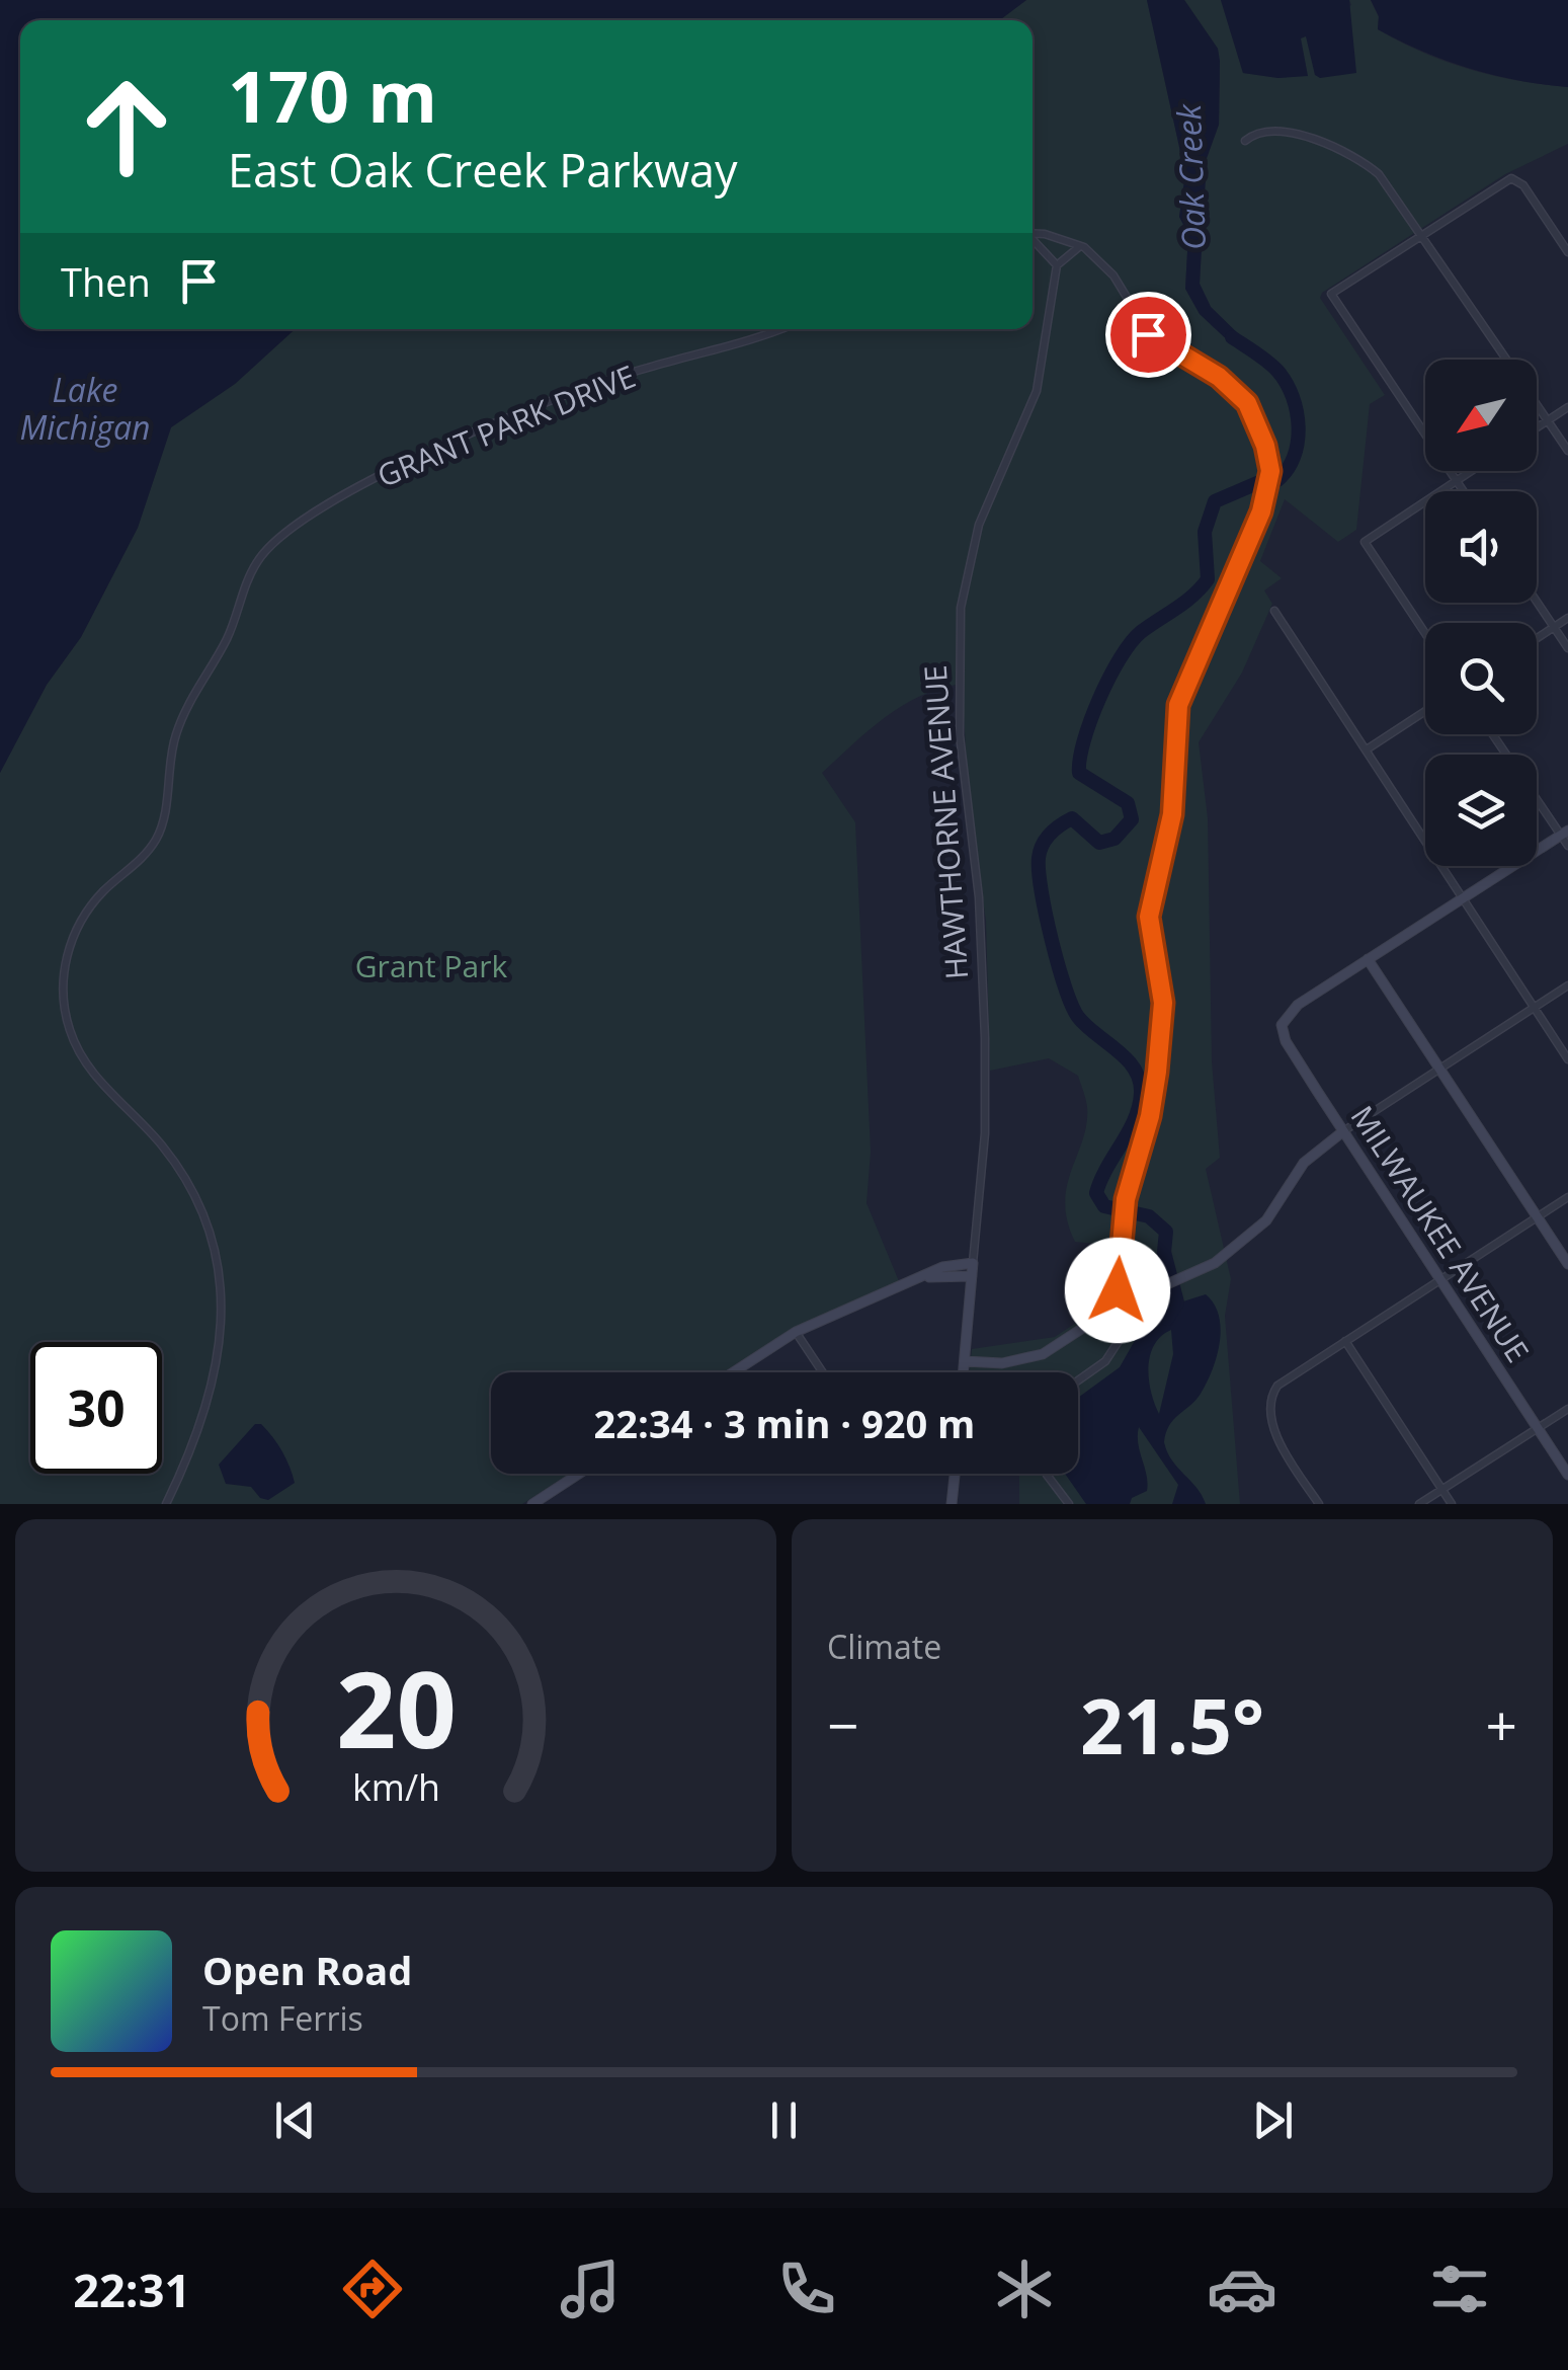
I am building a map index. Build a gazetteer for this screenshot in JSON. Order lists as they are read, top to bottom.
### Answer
{
  "streets": {
    "street": ["GRANT PARK DRIVE", "HAWTHORNE AVENUE", "MILWAUKEE AVENUE"]
  },
  "water": ["Oak Creek", "Lake Michigan"],
  "parks": ["Grant Park"],
  "north": "bottom left",
  "page": {
    "turn": ["170 m", "East Oak Creek Parkway"],
    "then": "Then",
    "limit": "30",
    "trip": "22:34 · 3 min · 920 m",
    "tile": "Climate",
    "heat": ["−", "21.5°", "+"],
    "song": ["Open Road", "Tom Ferris"],
    "tabs": "22:31",
    "gauge": ["20", "km/h"]
  }
}
